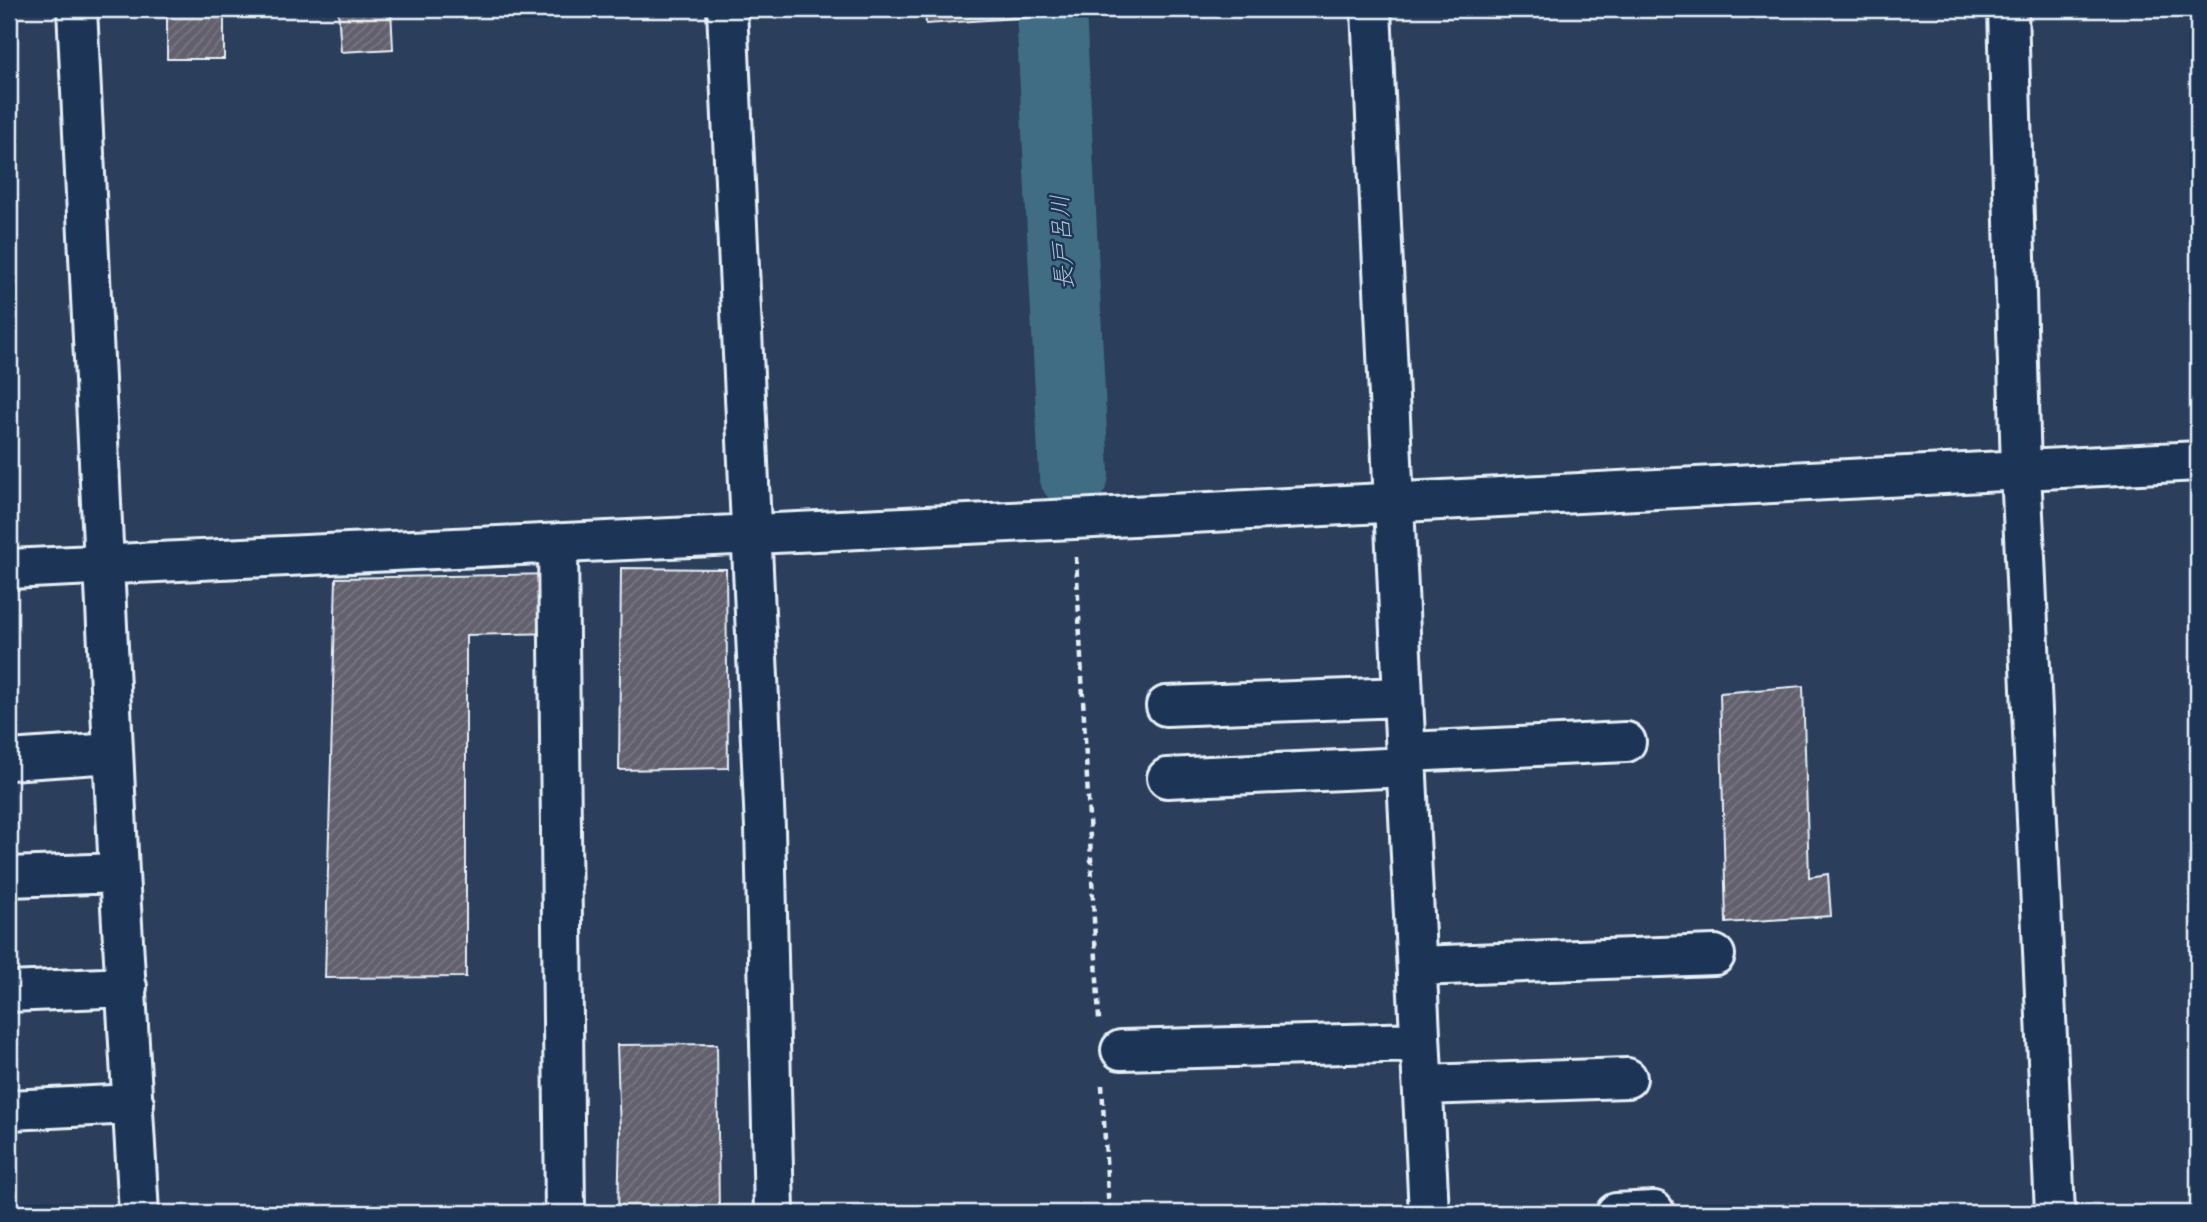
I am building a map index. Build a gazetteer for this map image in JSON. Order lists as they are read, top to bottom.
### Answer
{
  "water": ["長戸呂川"]
}
